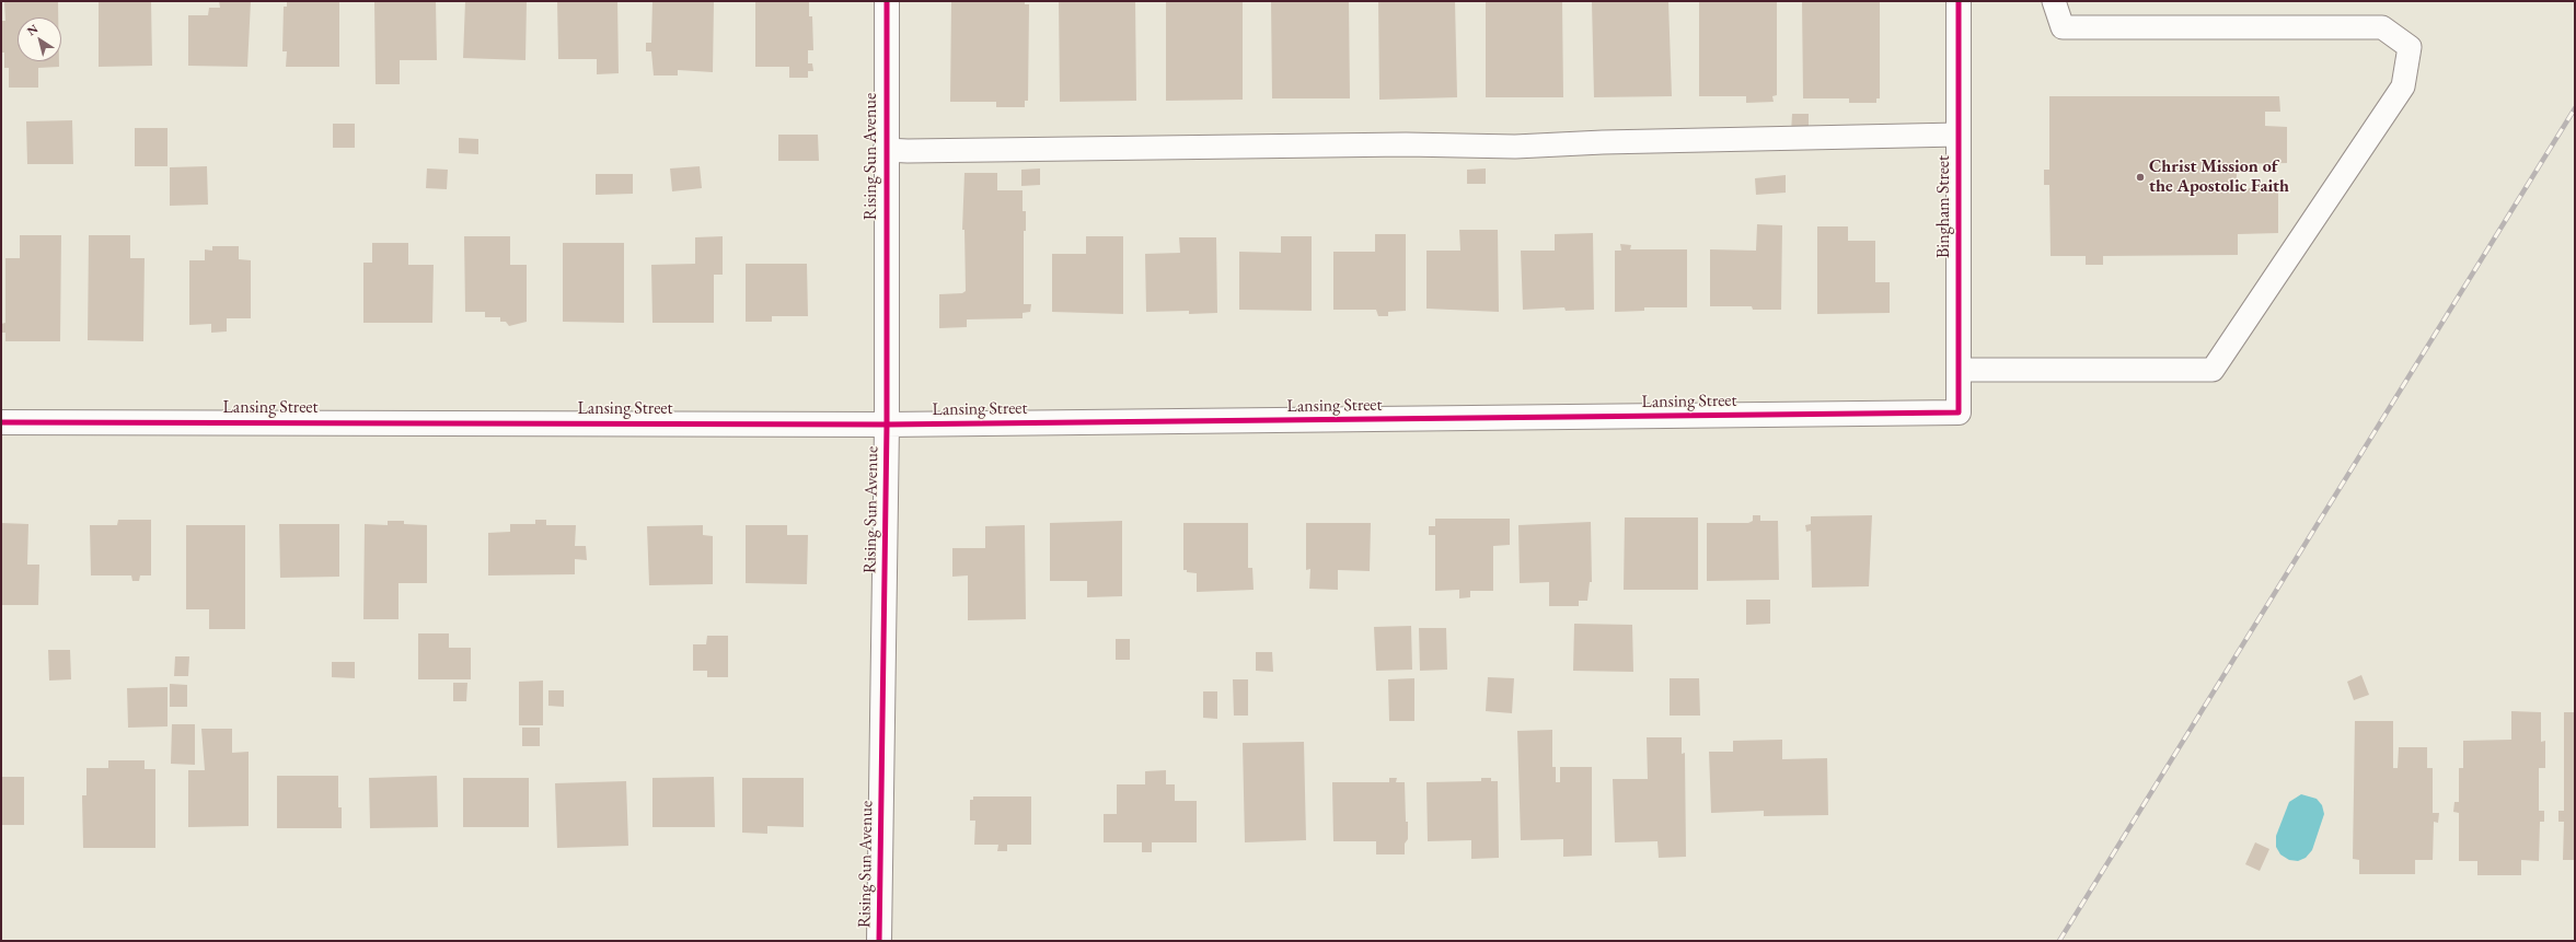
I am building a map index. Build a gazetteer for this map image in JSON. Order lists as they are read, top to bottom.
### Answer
{
  "streets": {
    "street": ["Rising Sun Avenue", "Bingham Street", "Lansing Street"]
  },
  "crossings": [
    ["Rising Sun Avenue", "Lansing Street"],
    ["Bingham Street", "Lansing Street"]
  ],
  "places": ["Christ Mission of the Apostolic Faith"],
  "north": "top left"
}
